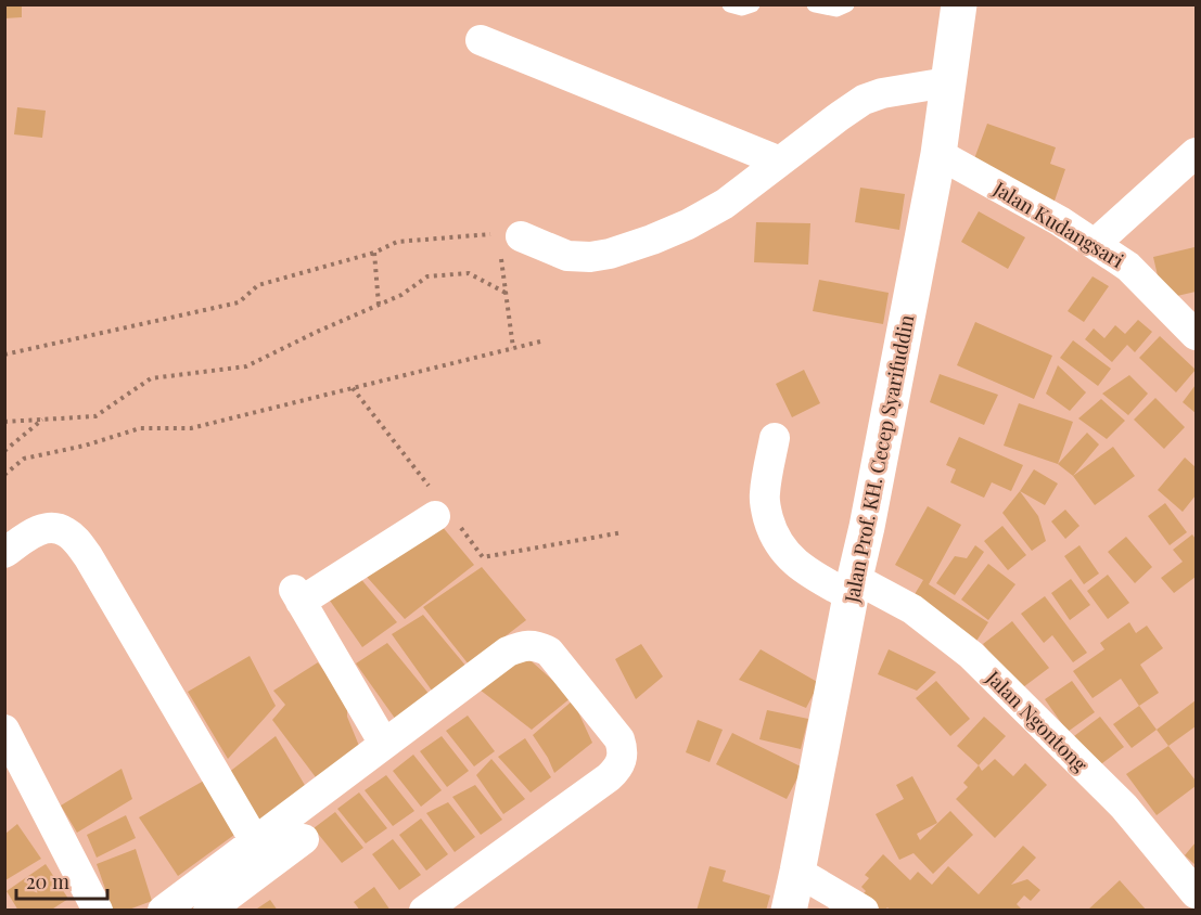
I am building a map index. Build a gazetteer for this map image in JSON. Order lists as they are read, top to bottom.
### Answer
{
  "streets": {
    "main road": ["Jalan Prof. KH. Cecep Syarifuddin"],
    "street": ["Jalan Kudangsari", "Jalan Ngontong"]
  },
  "crossings": [
    ["Jalan Kudangsari", "Jalan Prof. KH. Cecep Syarifuddin"],
    ["Jalan Prof. KH. Cecep Syarifuddin", "Jalan Ngontong"]
  ],
  "scale_bar": "20 m"
}
